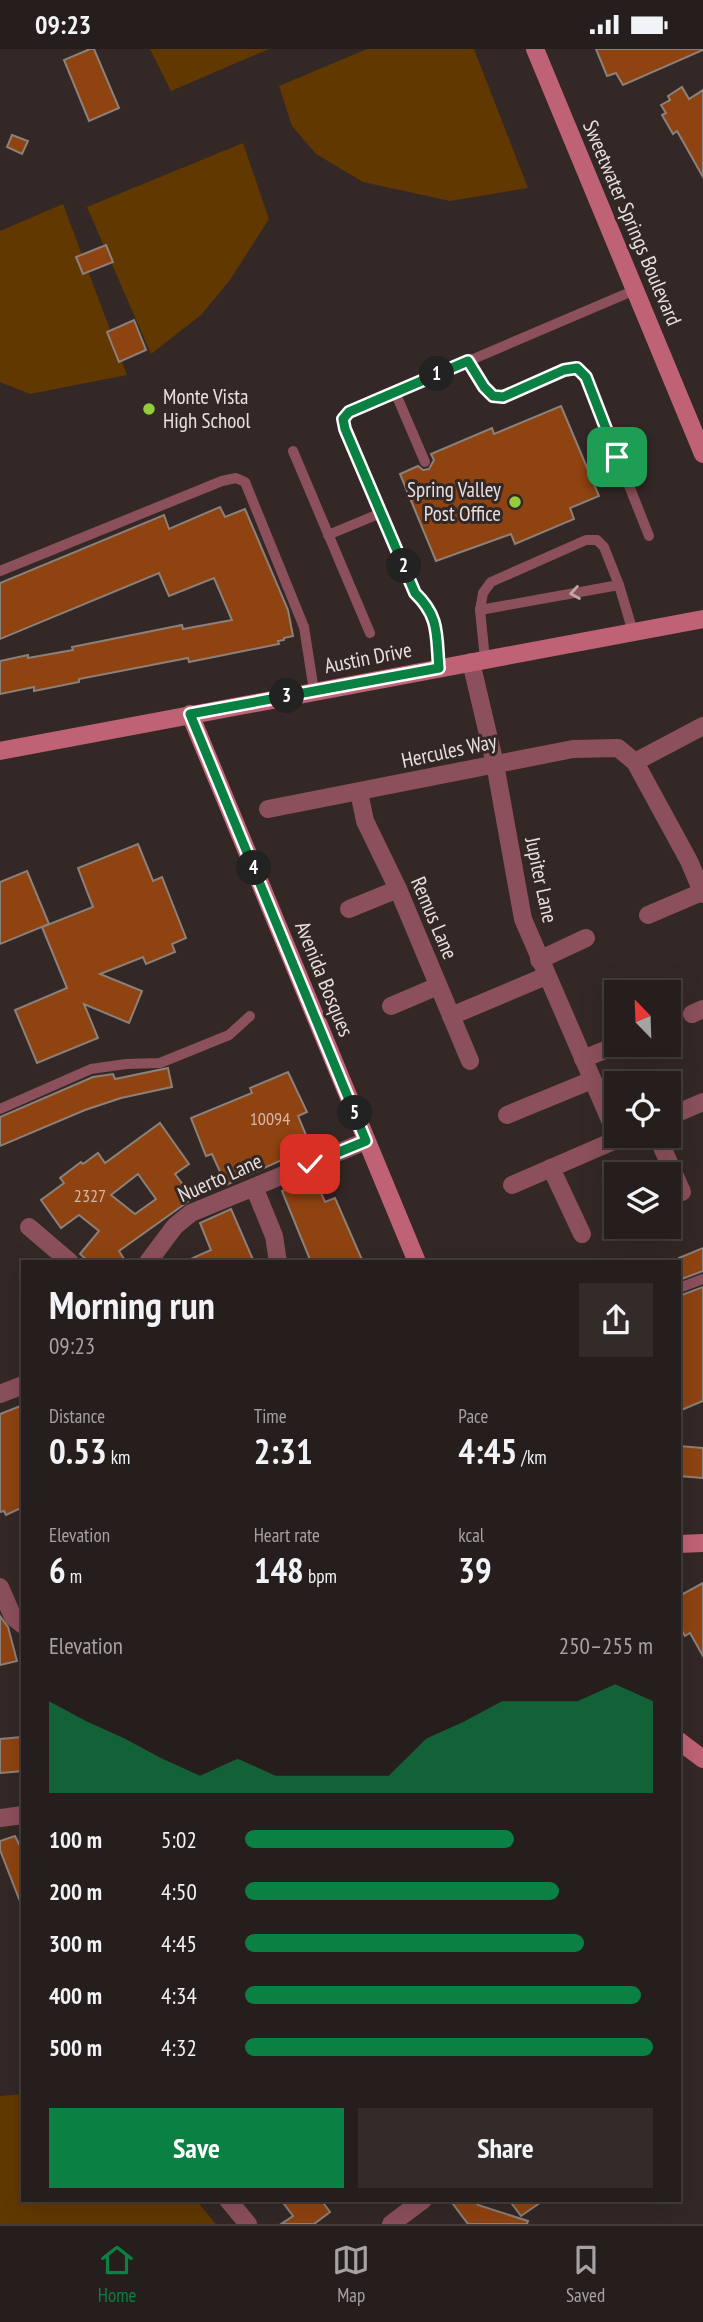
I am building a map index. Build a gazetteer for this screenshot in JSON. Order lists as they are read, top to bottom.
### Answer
{
  "streets": {
    "main road": ["Sweetwater Springs Boulevard", "Austin Drive", "Avenida Bosques"],
    "street": [
      "Hercules Way",
      "Jupiter Lane",
      "Remus Lane",
      "Nuerto Lane"
    ]
  },
  "crossings": [
    ["Austin Drive", "Jupiter Lane"],
    ["Austin Drive", "Avenida Bosques"],
    ["Hercules Way", "Jupiter Lane"],
    ["Hercules Way", "Remus Lane"],
    ["Avenida Bosques", "Nuerto Lane"]
  ],
  "places": ["Monte Vista High School", "Spring Valley Post Office"],
  "house_numbers": ["10094", "2327"],
  "north": "top left",
  "page": {
    "status": "09:23",
    "pins": [
      "1",
      "2",
      "3",
      "4",
      "5"
    ],
    "heading": ["Morning run", "09:23"],
    "stats": [
      ["Distance", "0.53 km"],
      ["Time", "2:31"],
      ["Pace", "4:45 /km"],
      ["Elevation", "6 m"],
      ["Heart rate", "148 bpm"],
      ["kcal", "39"]
    ],
    "chart": ["Elevation", "250–255 m"],
    "list": [
      {
        "name": "100 m",
        "note": "5:02"
      },
      {
        "name": "200 m",
        "note": "4:50"
      },
      {
        "name": "300 m",
        "note": "4:45"
      },
      {
        "name": "400 m",
        "note": "4:34"
      },
      {
        "name": "500 m",
        "note": "4:32"
      }
    ],
    "buttons": ["Save", "Share"],
    "tabs": ["Home", "Map", "Saved"]
  }
}
